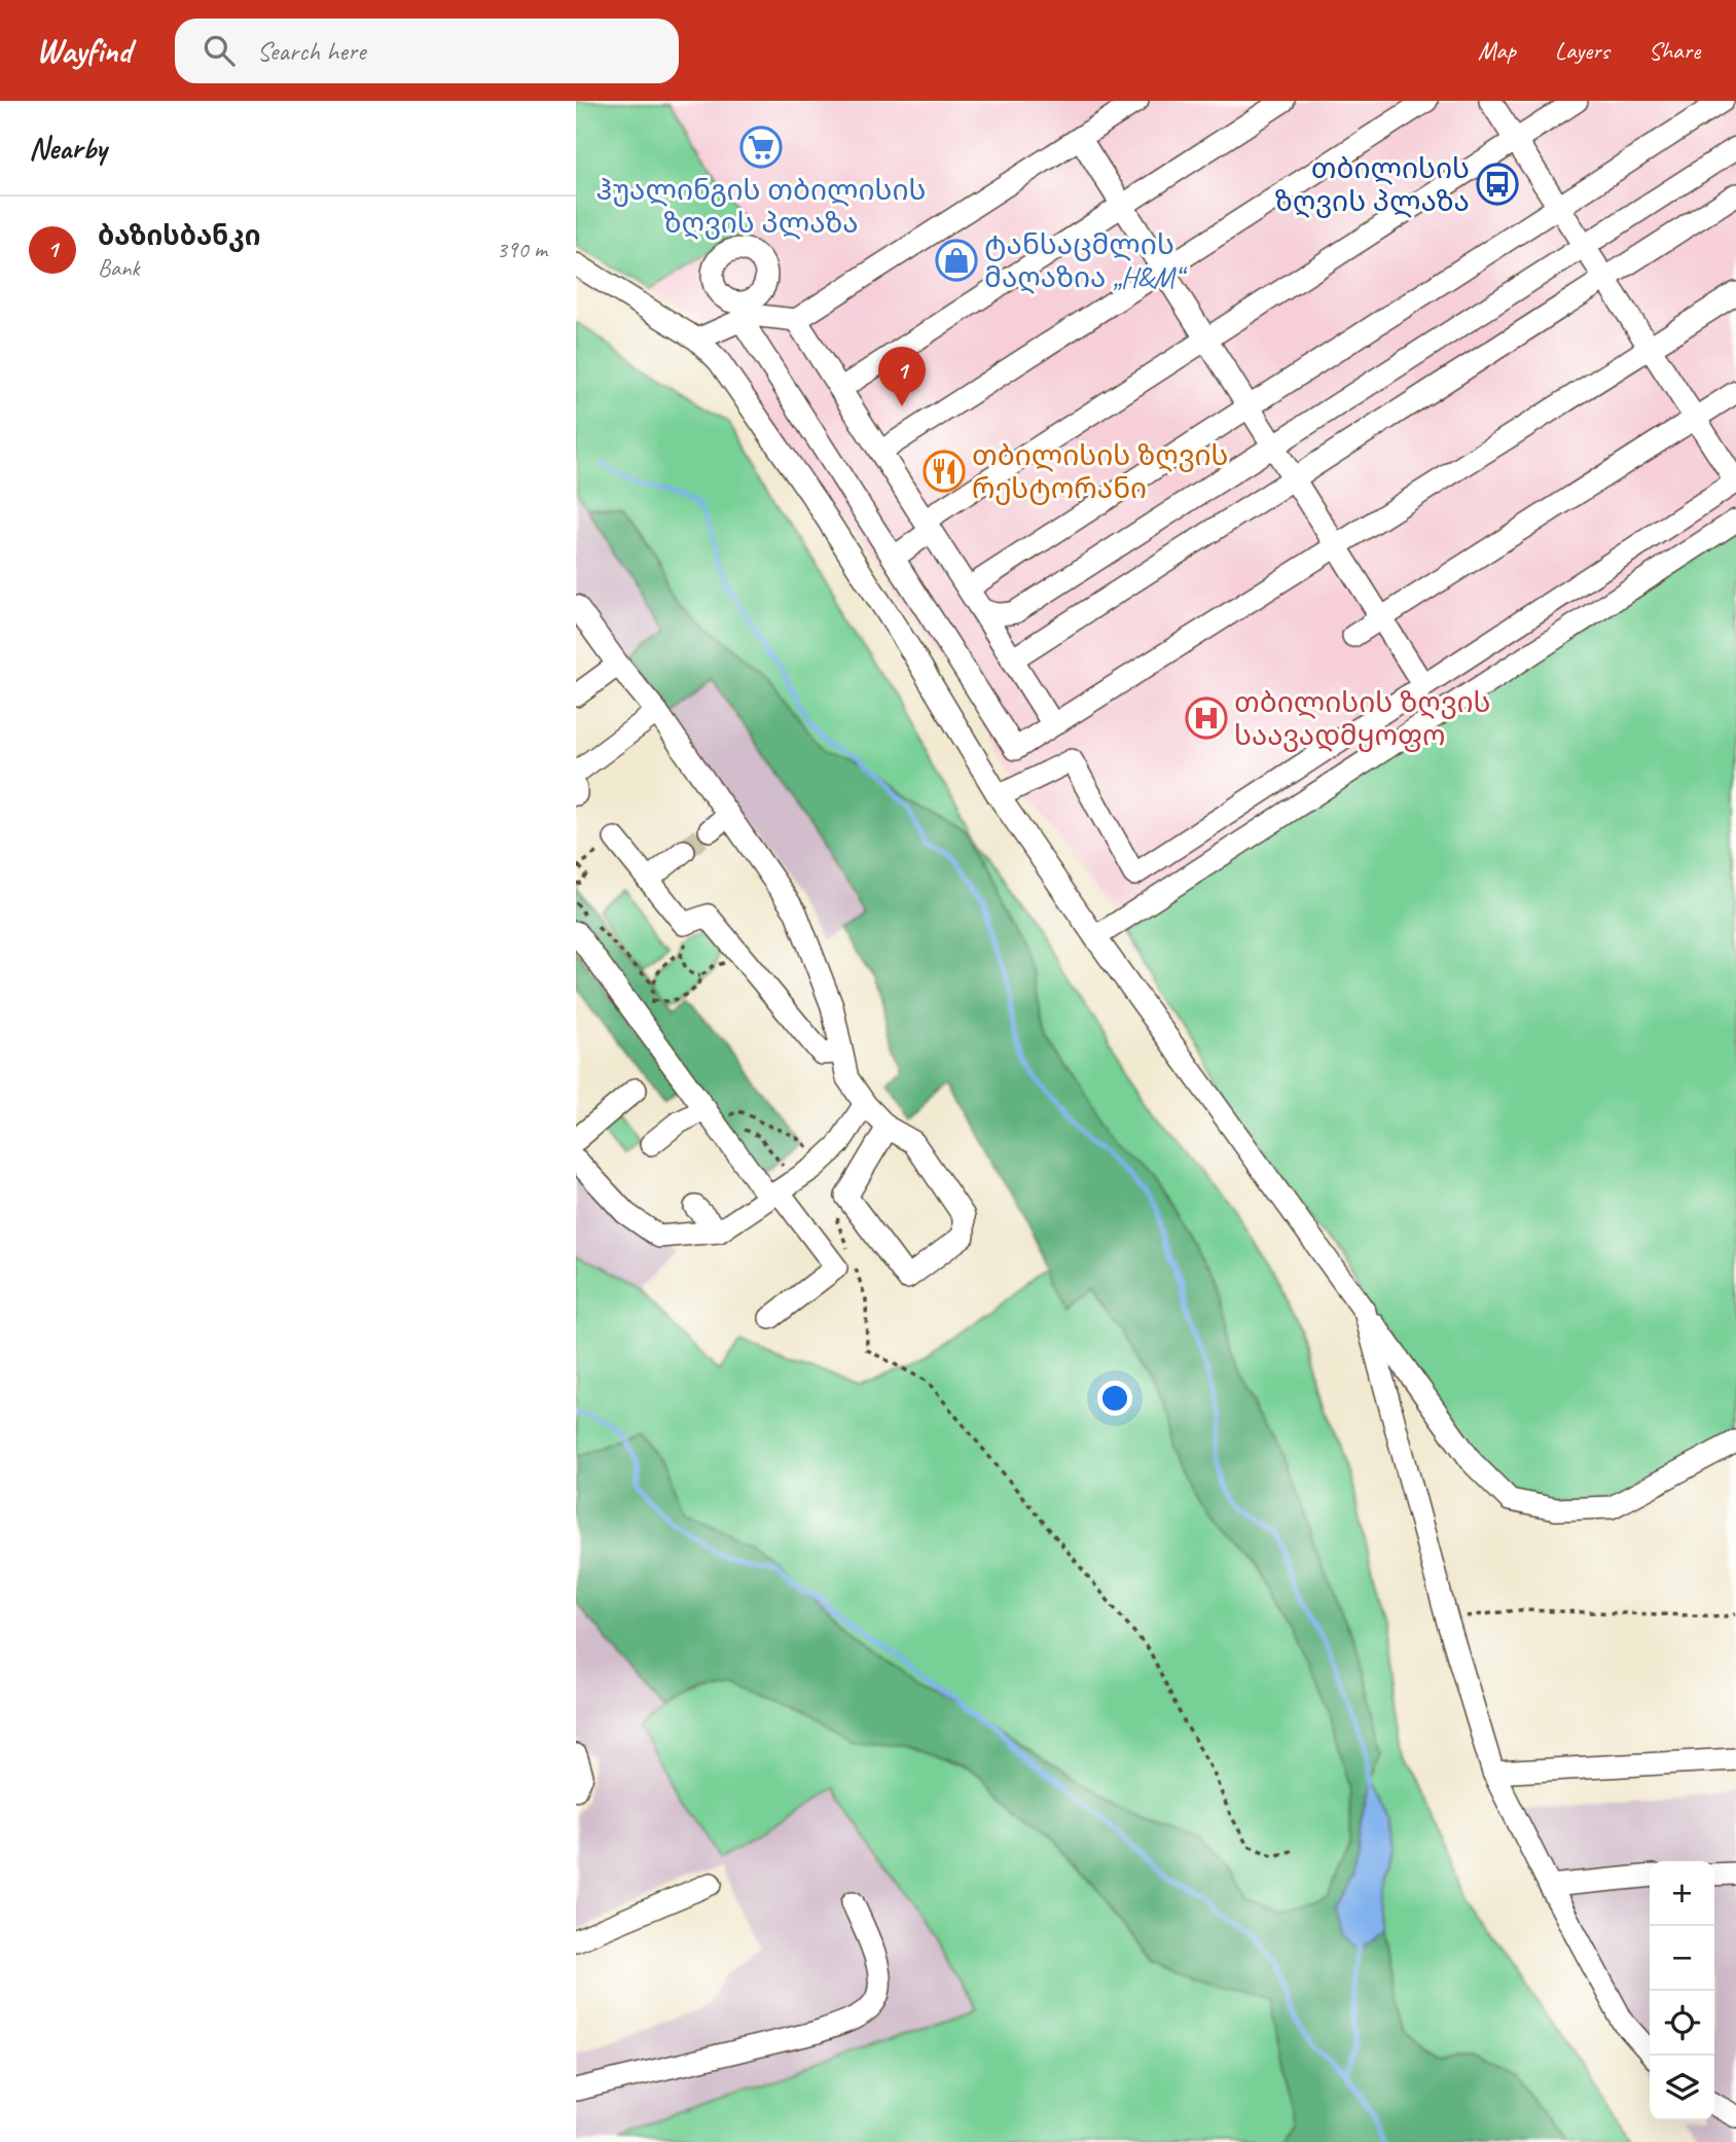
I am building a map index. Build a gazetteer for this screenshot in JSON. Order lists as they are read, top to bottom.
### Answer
{
  "places": {
    "supermarket": ["ჰუალინგის თბილისის ზღვის პლაზა"],
    "bus stop": ["თბილისის ზღვის პლაზა"],
    "shop": ["ტანსაცმლის მაღაზია „H&M“"],
    "restaurant": ["თბილისის ზღვის რესტორანი"],
    "hospital": ["თბილისის ზღვის საავადმყოფო"]
  },
  "page": {
    "header": "Wayfind",
    "search": "Search here",
    "nav": ["Map", "Layers", "Share"],
    "heading": "Nearby",
    "list": [
      {
        "mark": "1",
        "name": "ბაზისბანკი",
        "note": "Bank",
        "value": "390 m"
      }
    ],
    "pins": "1",
    "map_buttons": ["+", "−"]
  }
}
